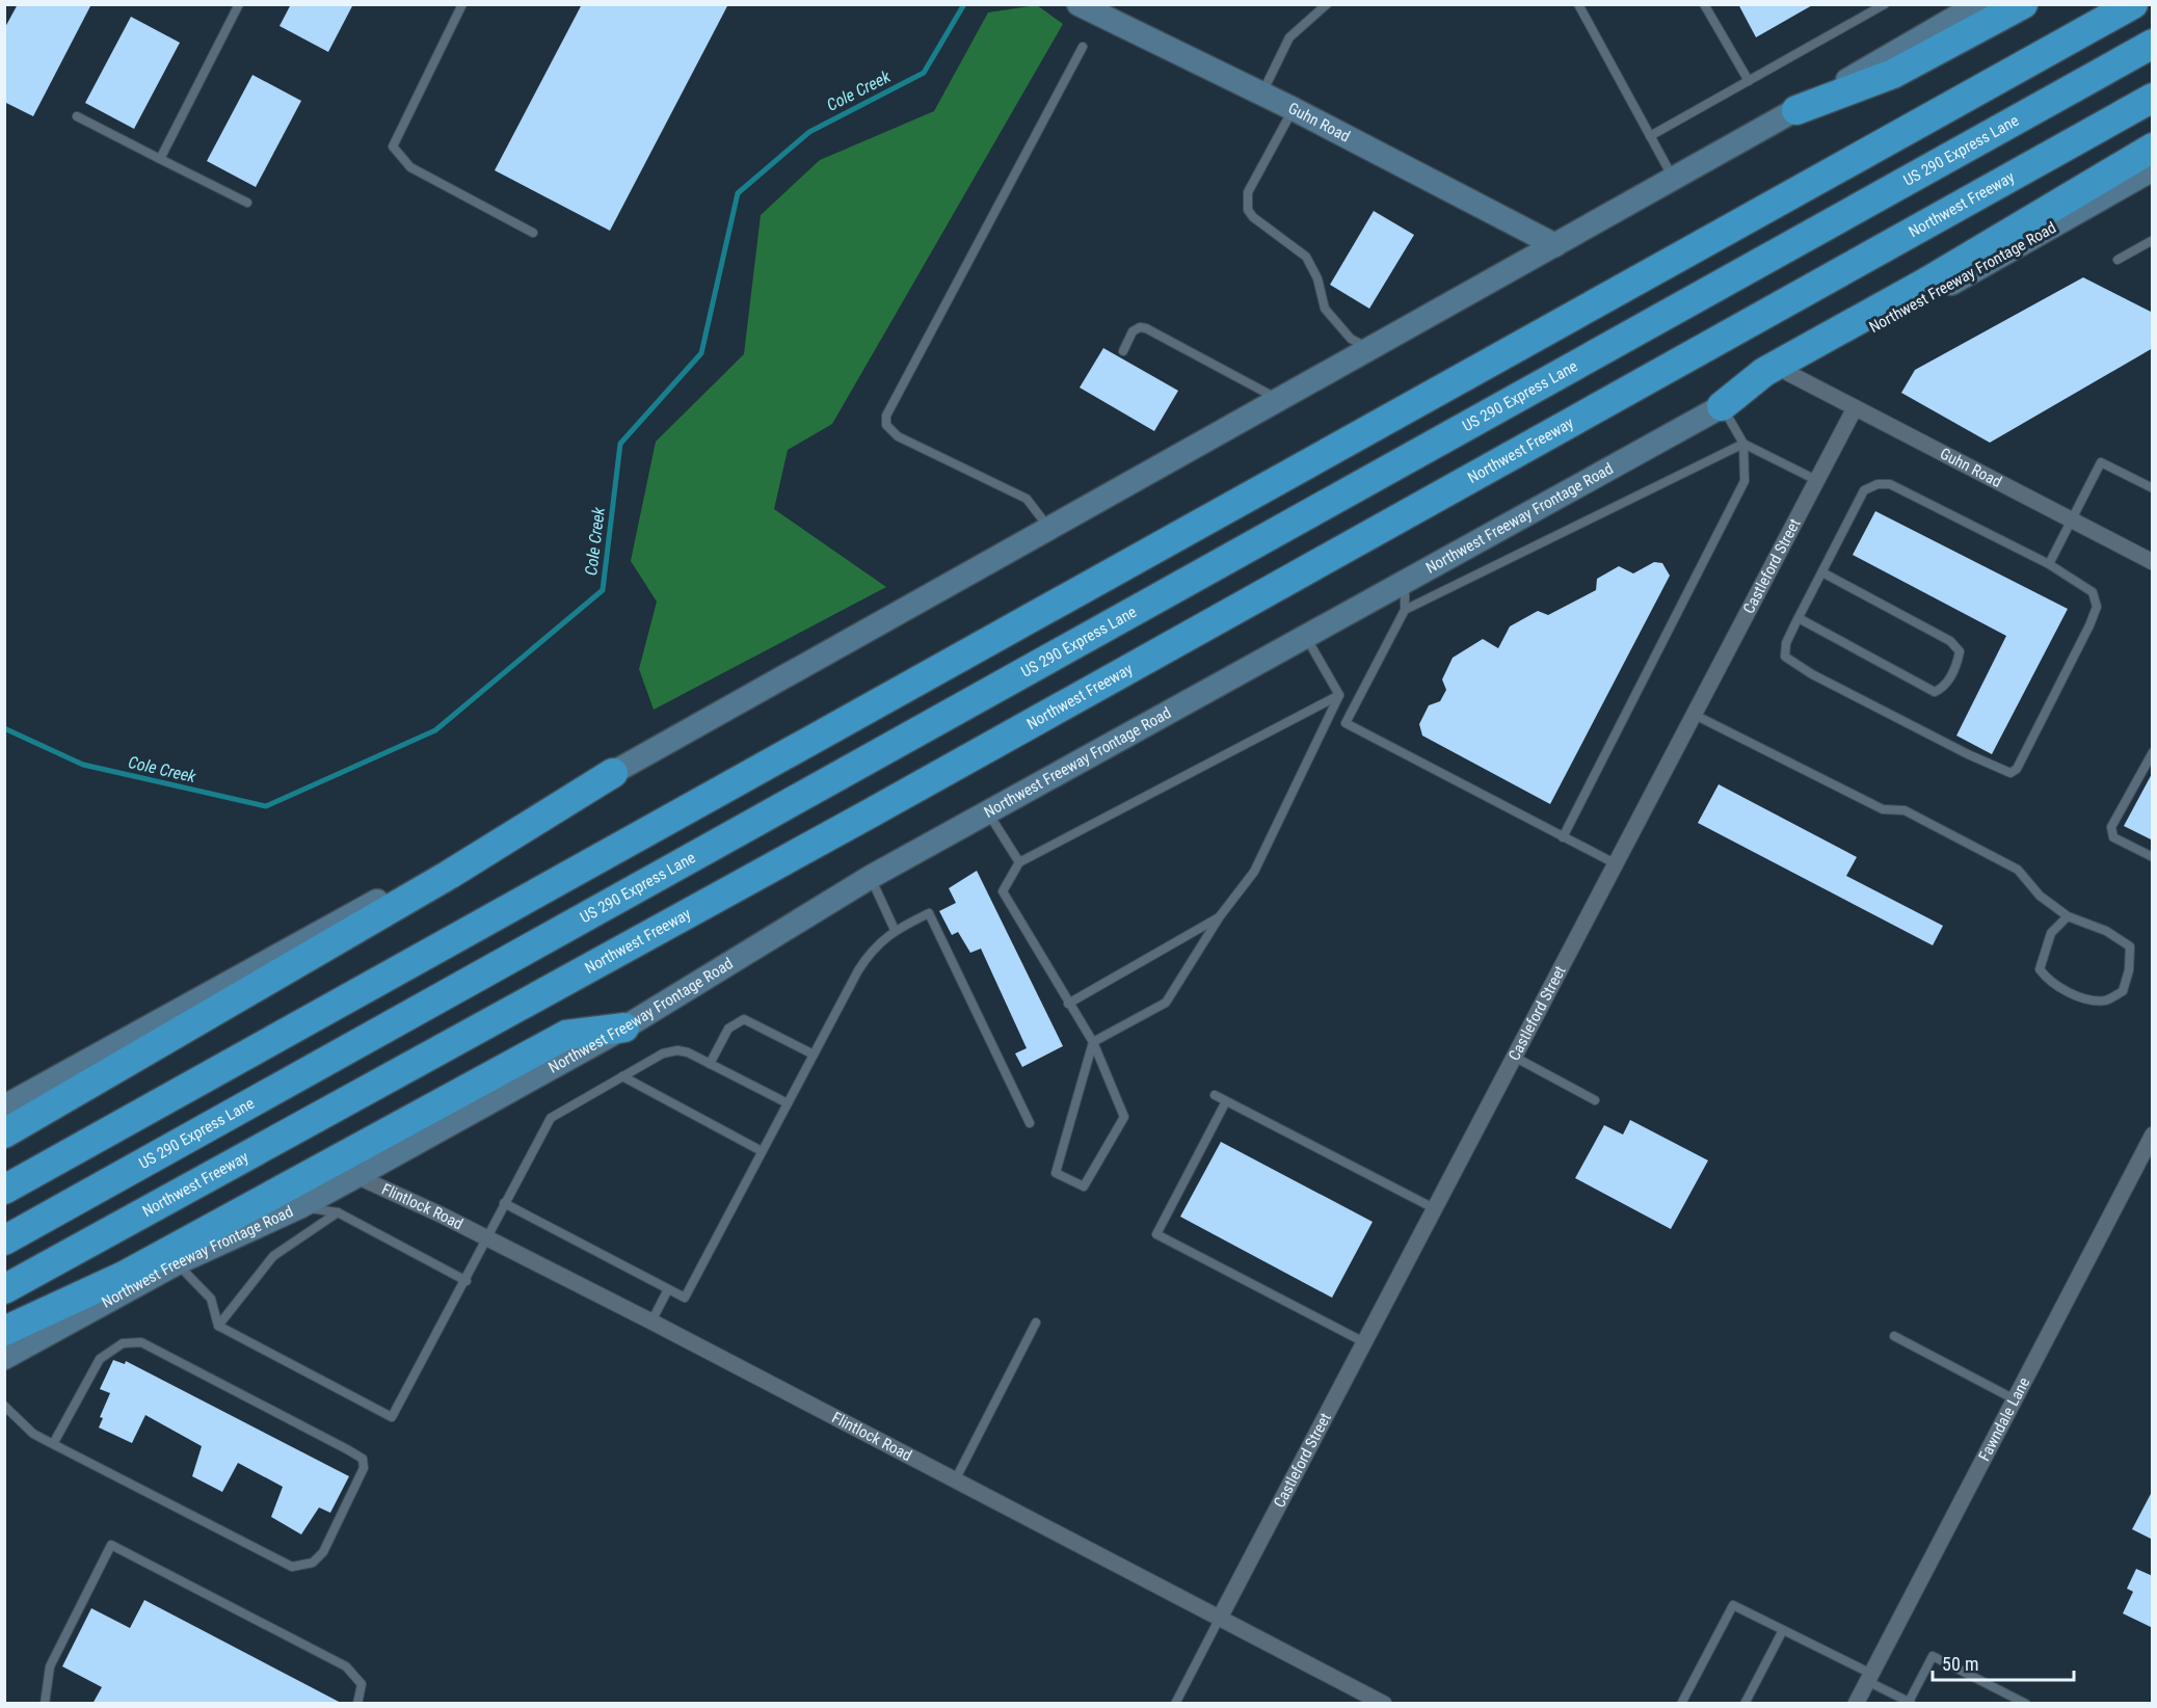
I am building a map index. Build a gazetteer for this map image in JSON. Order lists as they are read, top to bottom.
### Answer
{
  "streets": {
    "highway": ["US 290 Express Lane", "Northwest Freeway"],
    "main road": ["Guhn Road", "Northwest Freeway Frontage Road"],
    "street": ["Castleford Street", "Flintlock Road", "Fawndale Lane"]
  },
  "crossings": [
    ["Guhn Road", "Northwest Freeway Frontage Road"],
    ["Guhn Road", "Castleford Street"],
    ["Northwest Freeway Frontage Road", "Flintlock Road"],
    ["Castleford Street", "Flintlock Road"]
  ],
  "water": ["Cole Creek"],
  "scale_bar": "50 m"
}
